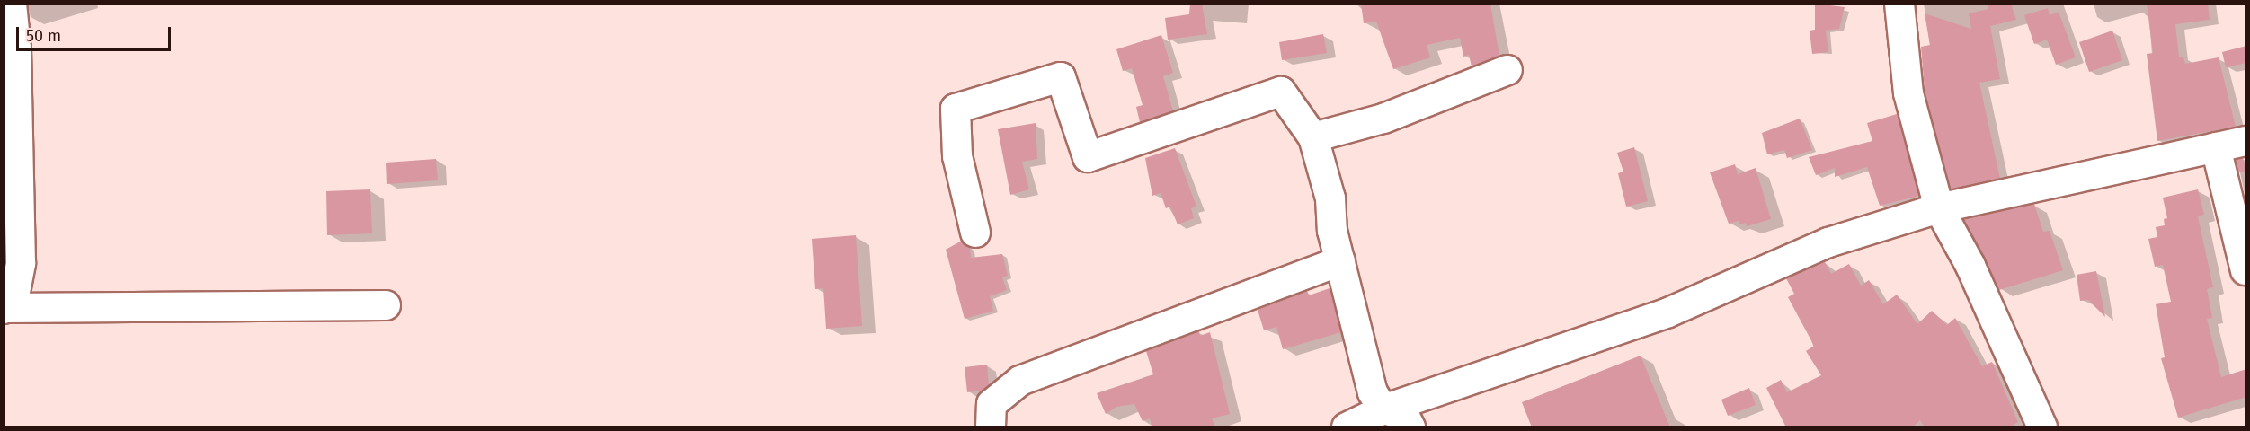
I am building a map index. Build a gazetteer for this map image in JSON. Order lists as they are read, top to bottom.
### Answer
{
  "scale_bar": "50 m"
}
